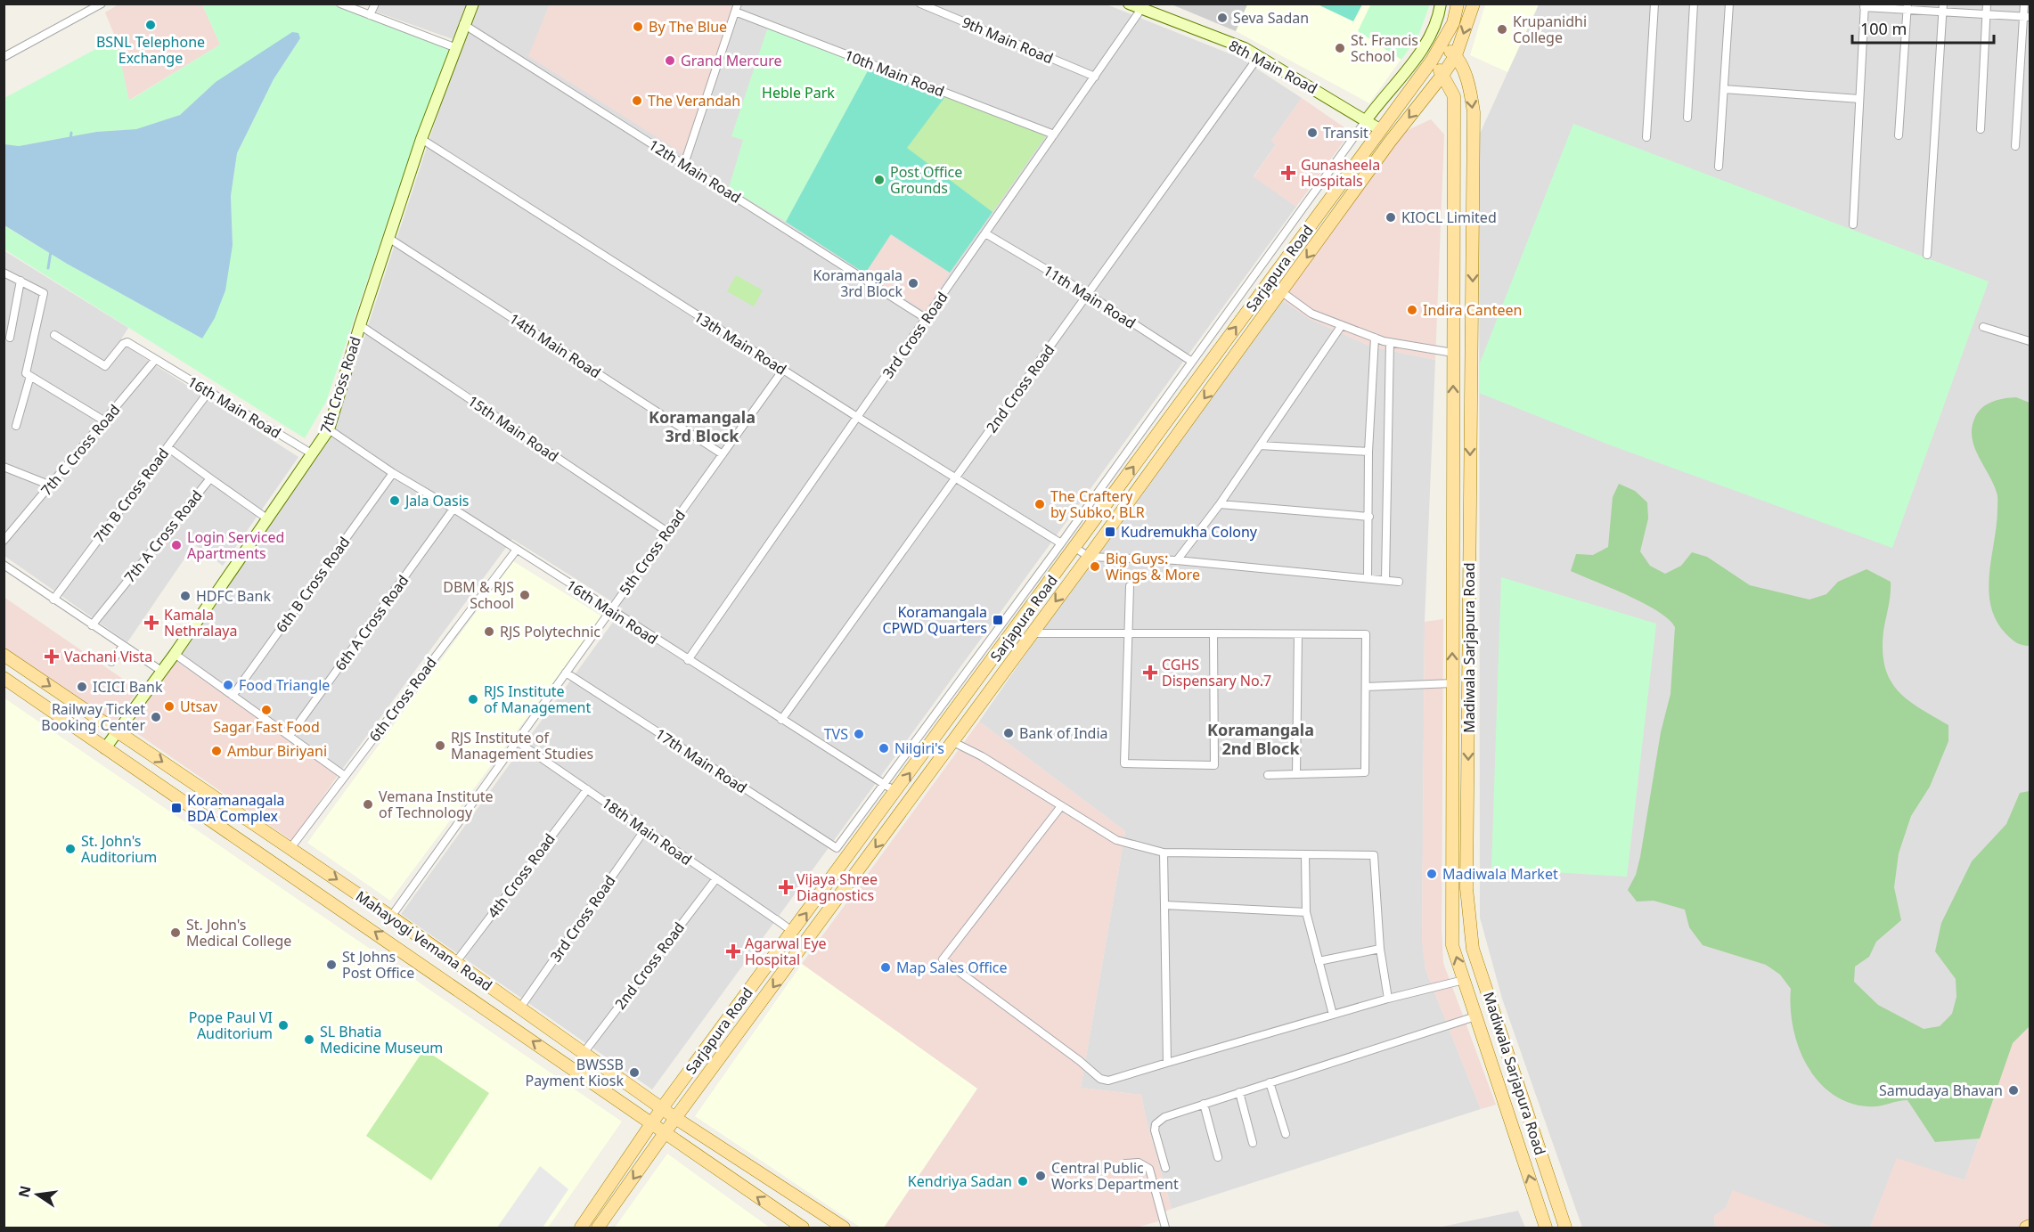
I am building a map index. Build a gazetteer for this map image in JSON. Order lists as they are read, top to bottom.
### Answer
{
  "streets": {
    "main road": ["Sarjapura Road", "Madiwala Sarjapura Road", "Mahayogi Vemana Road"],
    "street": [
      "9th Main Road",
      "8th Main Road",
      "10th Main Road",
      "12th Main Road",
      "11th Main Road",
      "3rd Cross Road",
      "13th Main Road",
      "14th Main Road",
      "7th Cross Road",
      "2nd Cross Road",
      "16th Main Road",
      "15th Main Road",
      "7th C Cross Road",
      "7th B Cross Road",
      "7th A Cross Road",
      "5th Cross Road",
      "6th B Cross Road",
      "6th A Cross Road",
      "6th Cross Road",
      "17th Main Road",
      "18th Main Road",
      "4th Cross Road"
    ]
  },
  "crossings": [
    ["9th Main Road", "3rd Cross Road"],
    ["8th Main Road", "Sarjapura Road"],
    ["8th Main Road", "3rd Cross Road"],
    ["8th Main Road", "2nd Cross Road"],
    ["10th Main Road", "3rd Cross Road"],
    ["12th Main Road", "3rd Cross Road"],
    ["12th Main Road", "7th Cross Road"],
    ["Sarjapura Road", "11th Main Road"],
    ["Sarjapura Road", "13th Main Road"],
    ["Sarjapura Road", "16th Main Road"],
    ["Sarjapura Road", "Madiwala Sarjapura Road"],
    ["Sarjapura Road", "17th Main Road"],
    ["Sarjapura Road", "18th Main Road"],
    ["Sarjapura Road", "Mahayogi Vemana Road"],
    ["11th Main Road", "3rd Cross Road"],
    ["11th Main Road", "2nd Cross Road"],
    ["3rd Cross Road", "13th Main Road"],
    ["3rd Cross Road", "16th Main Road"],
    ["3rd Cross Road", "18th Main Road"],
    ["3rd Cross Road", "Mahayogi Vemana Road"],
    ["13th Main Road", "7th Cross Road"],
    ["13th Main Road", "2nd Cross Road"],
    ["13th Main Road", "5th Cross Road"],
    ["14th Main Road", "7th Cross Road"],
    ["14th Main Road", "5th Cross Road"],
    ["7th Cross Road", "16th Main Road"],
    ["7th Cross Road", "15th Main Road"],
    ["7th Cross Road", "7th A Cross Road"],
    ["7th Cross Road", "Mahayogi Vemana Road"],
    ["2nd Cross Road", "16th Main Road"],
    ["2nd Cross Road", "18th Main Road"],
    ["2nd Cross Road", "Mahayogi Vemana Road"],
    ["16th Main Road", "7th C Cross Road"],
    ["16th Main Road", "7th B Cross Road"],
    ["16th Main Road", "5th Cross Road"],
    ["16th Main Road", "6th B Cross Road"],
    ["16th Main Road", "6th A Cross Road"],
    ["16th Main Road", "6th Cross Road"],
    ["15th Main Road", "5th Cross Road"],
    ["5th Cross Road", "17th Main Road"],
    ["5th Cross Road", "18th Main Road"],
    ["5th Cross Road", "Mahayogi Vemana Road"],
    ["6th Cross Road", "Mahayogi Vemana Road"],
    ["18th Main Road", "4th Cross Road"],
    ["4th Cross Road", "Mahayogi Vemana Road"]
  ],
  "districts": ["Koramangala 3rd Block", "Koramangala 2nd Block"],
  "parks": ["Heble Park"],
  "places": {
    "other": [
      "Seva Sadan",
      "BSNL Telephone Exchange",
      "By The Blue",
      "Krupanidhi College",
      "St. Francis School",
      "Grand Mercure",
      "The Verandah",
      "Transit",
      "Post Office Grounds",
      "KIOCL Limited",
      "Koramangala 3rd Block",
      "Indira Canteen",
      "Jala Oasis",
      "The Craftery by Subko, BLR",
      "Login Serviced Apartments",
      "Big Guys: Wings & More",
      "DBM & RJS School",
      "HDFC Bank",
      "RJS Polytechnic",
      "Food Triangle",
      "ICICI Bank",
      "RJS Institute of Management",
      "Utsav",
      "Sagar Fast Food",
      "Railway Ticket Booking Center",
      "Bank of India",
      "TVS",
      "RJS Institute of Management Studies",
      "Nilgiri's",
      "Ambur Biriyani",
      "Vemana Institute of Technology",
      "St. John's Auditorium",
      "Madiwala Market",
      "St. John's Medical College",
      "St Johns Post Office",
      "Map Sales Office",
      "Pope Paul VI Auditorium",
      "SL Bhatia Medicine Museum",
      "BWSSB Payment Kiosk",
      "Samudaya Bhavan",
      "Central Public Works Department",
      "Kendriya Sadan"
    ],
    "health": [
      "Gunasheela Hospitals",
      "Kamala Nethralaya",
      "Vachani Vista",
      "CGHS Dispensary No.7",
      "Vijaya Shree Diagnostics",
      "Agarwal Eye Hospital"
    ],
    "transit": ["Kudremukha Colony", "Koramangala CPWD Quarters", "Koramanagala BDA Complex"]
  },
  "scale_bar": "100 m",
  "north": "left"
}
